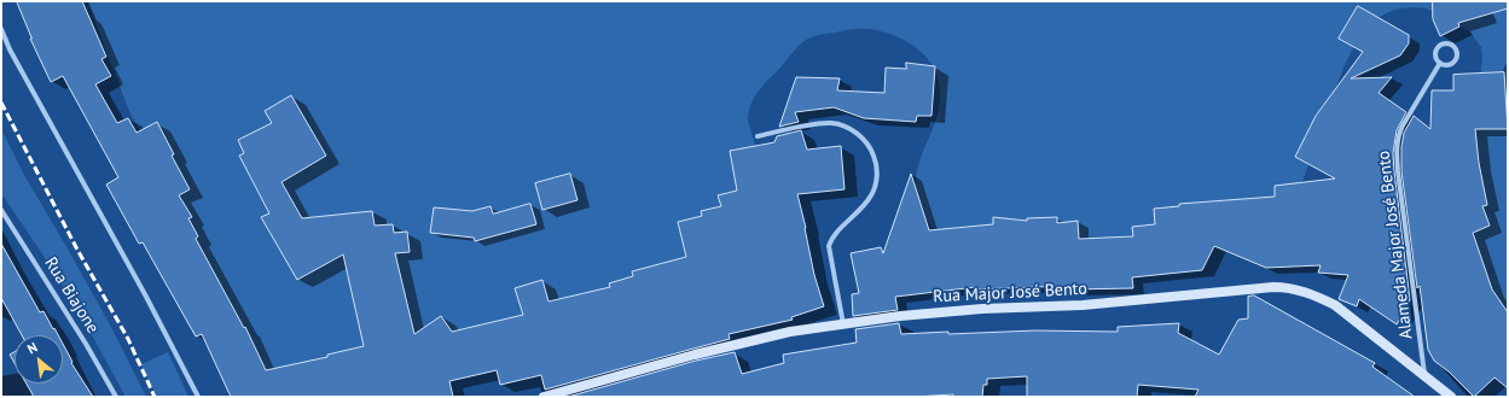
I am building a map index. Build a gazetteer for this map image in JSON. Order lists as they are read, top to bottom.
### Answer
{
  "streets": {
    "street": ["Alameda Major José Bento", "Rua Major José Bento", "Rua Biajone"]
  },
  "crossings": [
    ["Alameda Major José Bento", "Rua Major José Bento"]
  ],
  "north": "top left"
}
